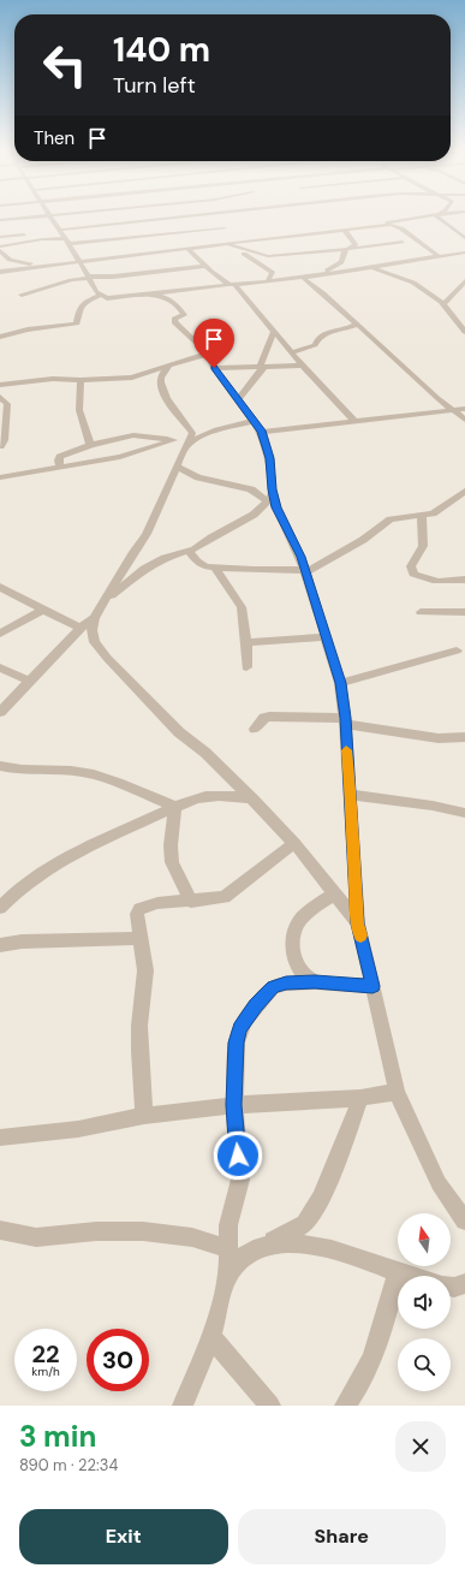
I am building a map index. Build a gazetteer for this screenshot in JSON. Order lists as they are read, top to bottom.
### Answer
{
  "north": "top",
  "page": {
    "turn": ["140 m", "Turn left"],
    "then": "Then",
    "speed": "22 km/h",
    "limit": "30",
    "heading": ["3 min", "890 m · 22:34"],
    "buttons": ["Exit", "Share"]
  }
}
